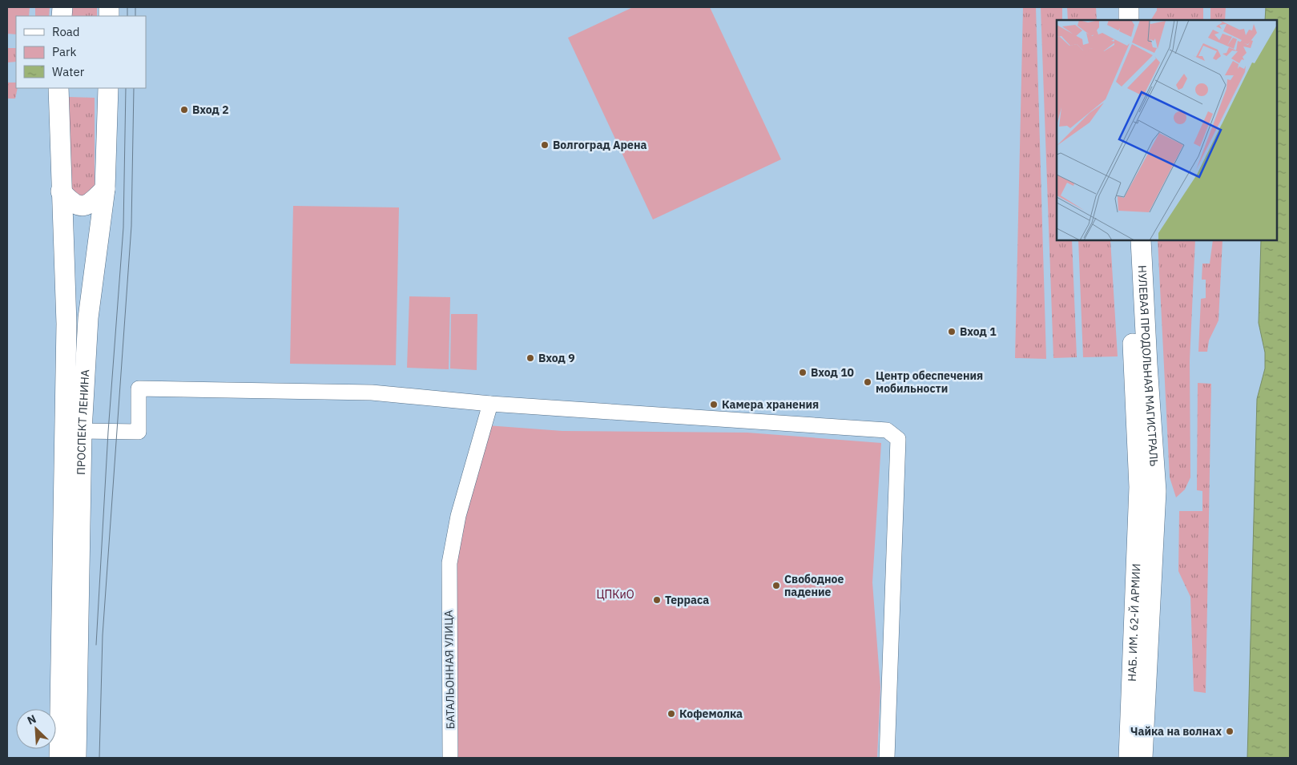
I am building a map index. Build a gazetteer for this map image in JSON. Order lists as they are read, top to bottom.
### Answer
{
  "streets": {
    "main road": ["НУЛЕВАЯ ПРОДОЛЬНАЯ МАГИСТРАЛЬ", "ПРОСПЕКТ ЛЕНИНА", "НАБ. ИМ. 62-Й АРМИИ"],
    "street": ["БАТАЛЬОННАЯ УЛИЦА"]
  },
  "crossings": [
    ["НУЛЕВАЯ ПРОДОЛЬНАЯ МАГИСТРАЛЬ", "НАБ. ИМ. 62-Й АРМИИ"]
  ],
  "parks": ["ЦПКиО"],
  "places": [
    "Вход 2",
    "Волгоград Арена",
    "Вход 1",
    "Вход 9",
    "Вход 10",
    "Центр обеспечения мобильности",
    "Камера хранения",
    "Свободное падение",
    "Терраса",
    "Кофемолка",
    "Чайка на волнах"
  ],
  "legend": ["Road", "Park", "Water"],
  "north": "top left"
}
